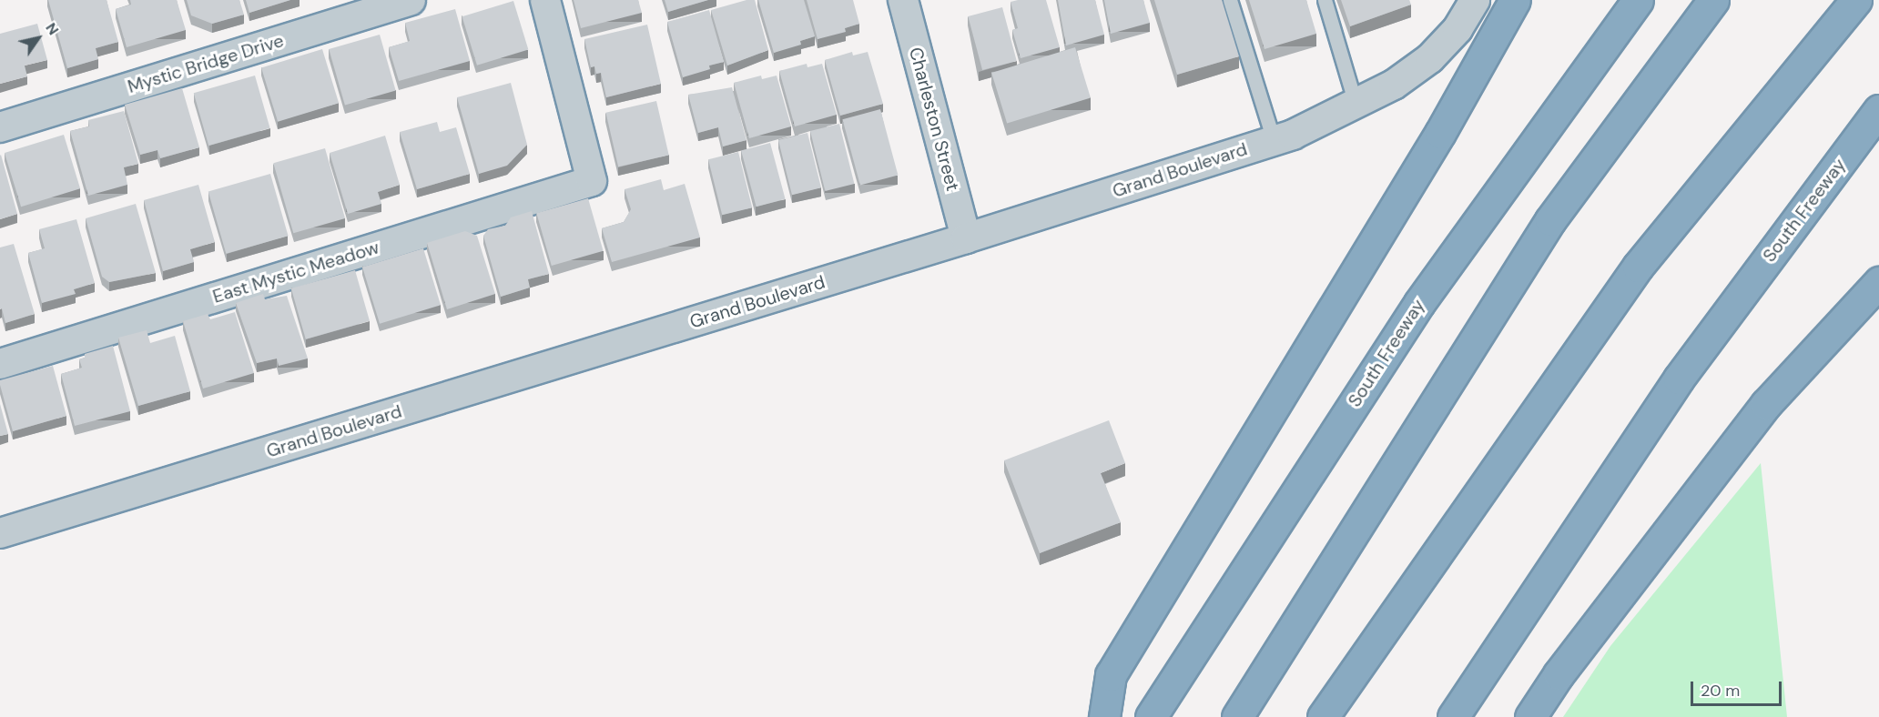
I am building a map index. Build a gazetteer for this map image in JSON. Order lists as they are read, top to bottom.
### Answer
{
  "streets": {
    "highway": ["South Freeway"],
    "street": [
      "Mystic Bridge Drive",
      "Charleston Street",
      "Grand Boulevard",
      "East Mystic Meadow"
    ]
  },
  "crossings": [
    ["Charleston Street", "Grand Boulevard"]
  ],
  "scale_bar": "20 m",
  "north": "top right"
}
